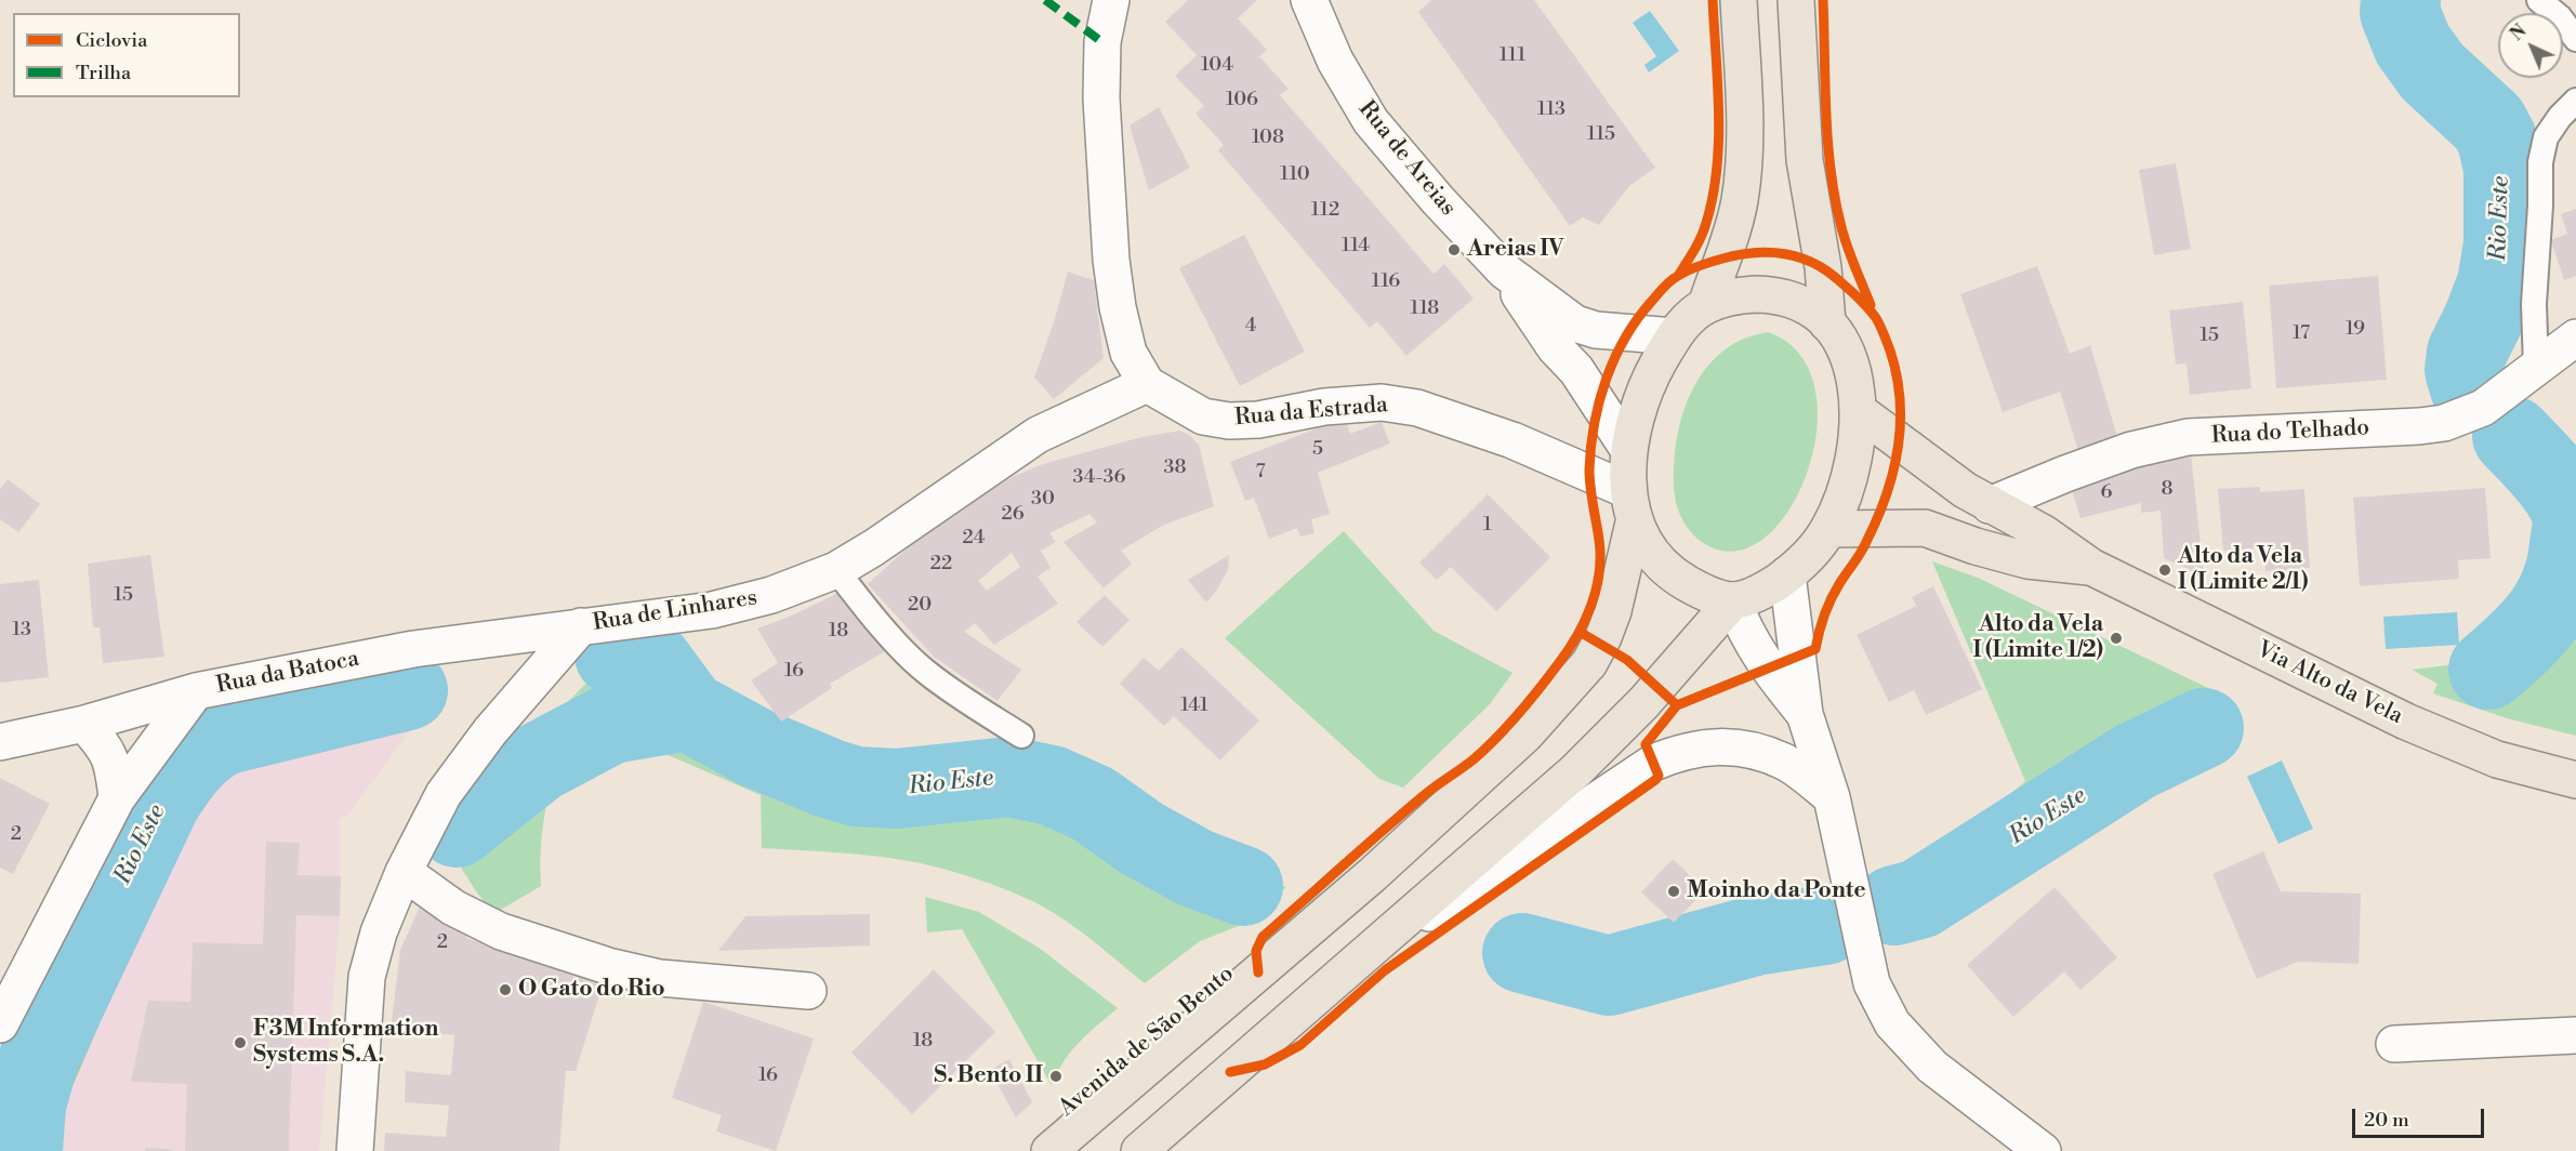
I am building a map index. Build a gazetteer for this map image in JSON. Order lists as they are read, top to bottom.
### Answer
{
  "streets": {
    "main road": ["Via Alto da Vela", "Avenida de São Bento"],
    "street": [
      "Rua de Areias",
      "Rua da Estrada",
      "Rua do Telhado",
      "Rua de Linhares",
      "Rua da Batoca"
    ]
  },
  "crossings": [
    ["Rua de Areias", "Avenida de São Bento"],
    ["Rua da Estrada", "Rua de Linhares"],
    ["Rua da Estrada", "Avenida de São Bento"],
    ["Rua do Telhado", "Via Alto da Vela"],
    ["Rua de Linhares", "Rua da Batoca"]
  ],
  "water": ["Rio Este"],
  "places": [
    "Areias IV",
    "Alto da Vela I (Limite 2/1)",
    "Alto da Vela I (Limite 1/2)",
    "Moinho da Ponte",
    "O Gato do Rio",
    "F3M Information Systems S.A.",
    "S. Bento II"
  ],
  "house_numbers": [
    "111",
    "104",
    "106",
    "113",
    "115",
    "108",
    "110",
    "112",
    "114",
    "116",
    "118",
    "4",
    "19",
    "17",
    "15",
    "5",
    "38",
    "7",
    "34-36",
    "8",
    "6",
    "30",
    "26",
    "1",
    "24",
    "22",
    "15",
    "20",
    "13",
    "18",
    "16",
    "141",
    "2",
    "2",
    "18",
    "16"
  ],
  "legend": ["Ciclovia", "Trilha"],
  "scale_bar": "20 m",
  "north": "top left"
}
